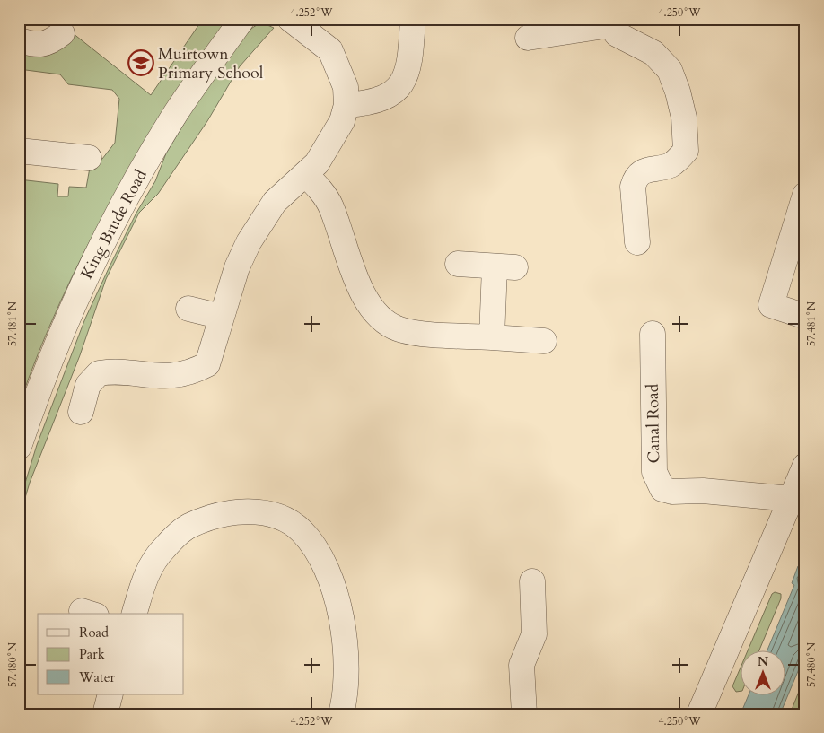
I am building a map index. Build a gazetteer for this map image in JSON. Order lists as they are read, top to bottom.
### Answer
{
  "streets": {
    "street": ["King Brude Road", "Canal Road"]
  },
  "places": {
    "school or university": ["Muirtown Primary School"]
  },
  "legend": ["Road", "Park", "Water"],
  "north": "top",
  "coordinates": [
    "4.252°W",
    "4.250°W",
    "57.481°N",
    "57.480°N"
  ]
}
